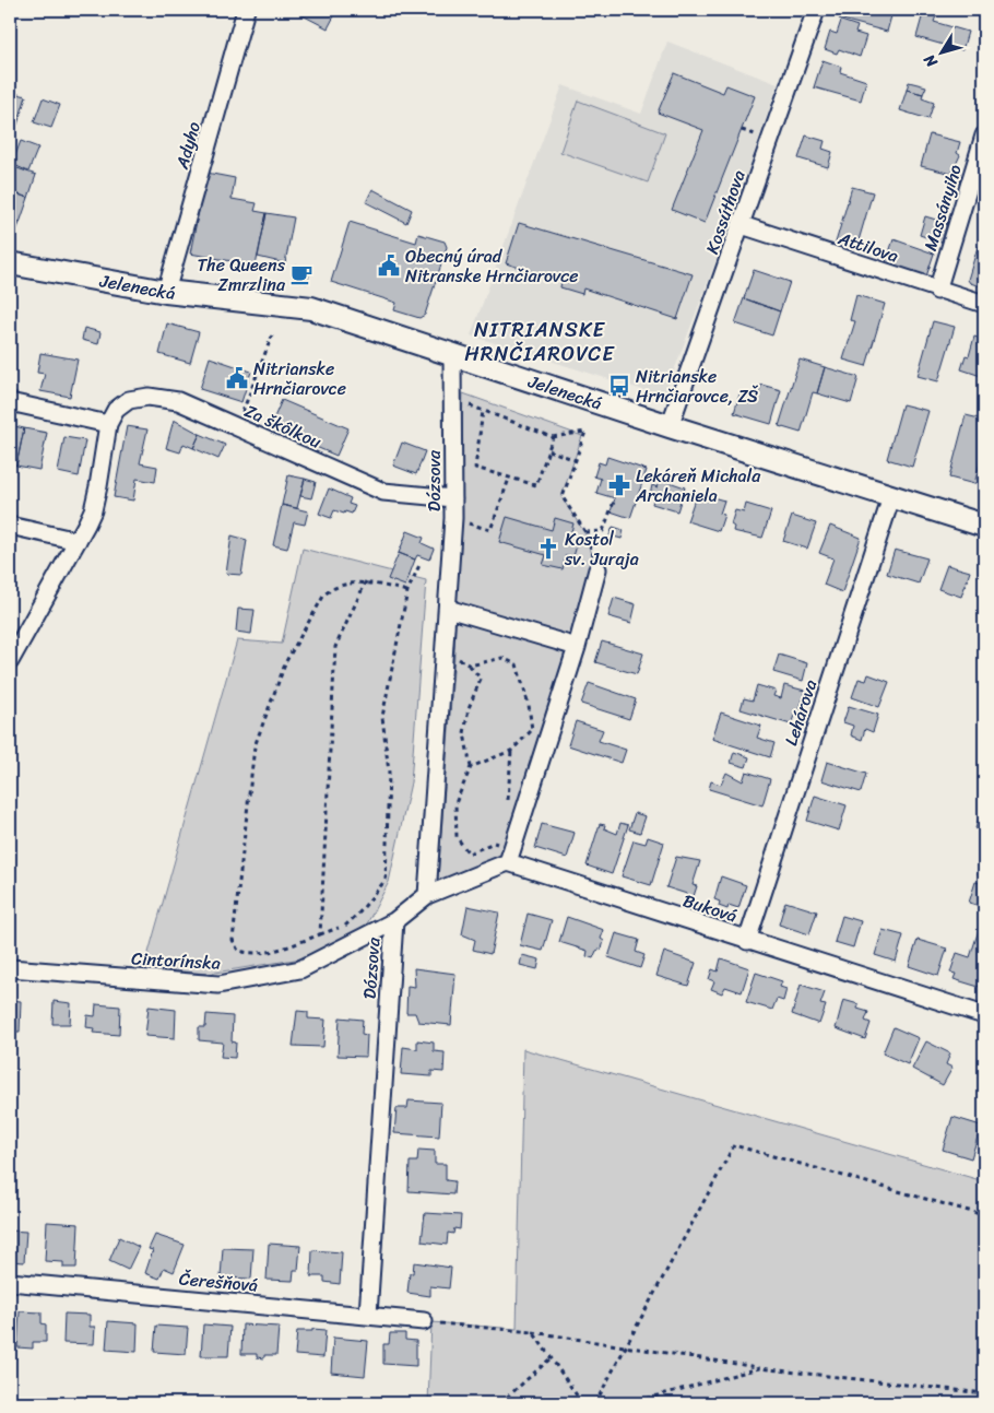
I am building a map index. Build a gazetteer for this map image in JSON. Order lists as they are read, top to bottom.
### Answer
{
  "streets": {
    "street": [
      "Adyho",
      "Massányiho",
      "Kossúthova",
      "Attilova",
      "Jelenecká",
      "Za škôlkou",
      "Dózsova",
      "Lehárova",
      "Buková",
      "Cintorínska",
      "Čerešňová"
    ]
  },
  "crossings": [
    ["Adyho", "Jelenecká"],
    ["Massányiho", "Attilova"],
    ["Kossúthova", "Attilova"],
    ["Kossúthova", "Jelenecká"],
    ["Jelenecká", "Dózsova"],
    ["Jelenecká", "Lehárova"],
    ["Za škôlkou", "Dózsova"],
    ["Dózsova", "Cintorínska"],
    ["Dózsova", "Čerešňová"],
    ["Lehárova", "Buková"]
  ],
  "districts": ["NITRIANSKE HRNČIAROVCE"],
  "places": {
    "public building": ["Obecný úrad Nitranske Hrnčiarovce", "Nitrianske Hrnčiarovce"],
    "cafe": ["The Queens Zmrzlina"],
    "bus stop": ["Nitrianske Hrnčiarovce, ZŠ"],
    "pharmacy": ["Lekáreň Michala Archaniela"],
    "church": ["Kostol sv. Juraja"]
  },
  "north": "bottom left"
}
